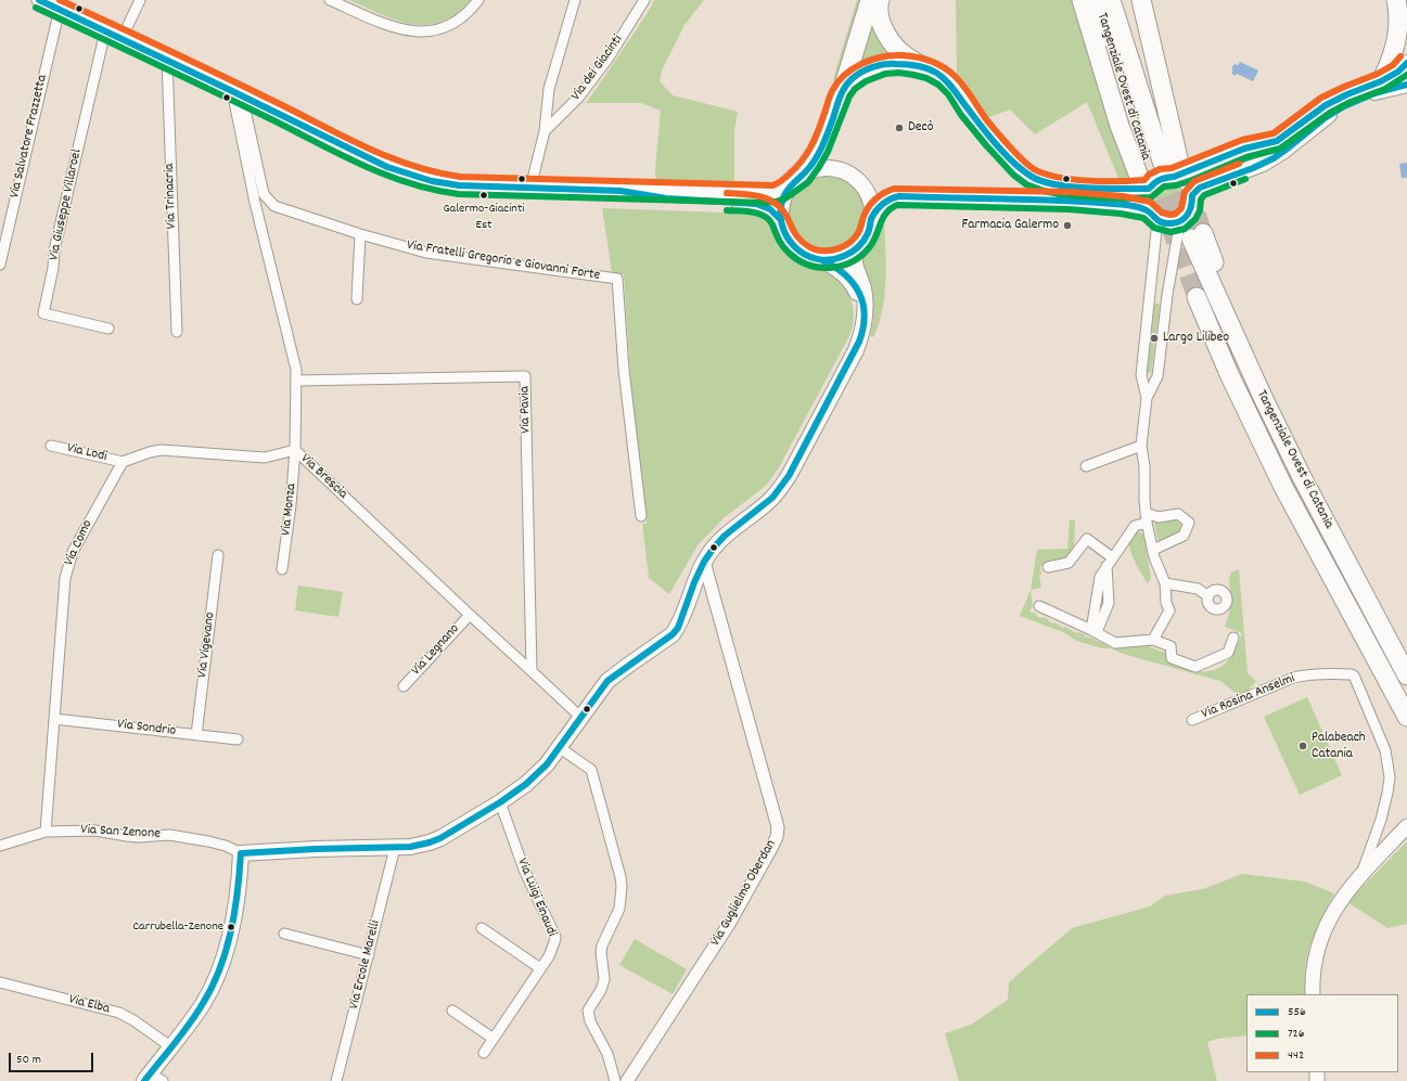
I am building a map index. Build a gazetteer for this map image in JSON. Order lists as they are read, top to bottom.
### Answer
{
  "streets": {
    "highway": ["Tangenziale Ovest di Catania"],
    "street": [
      "Via dei Giacinti",
      "Via Salvatore Frazzetta",
      "Via Trinacria",
      "Via Giuseppe Villaroel",
      "Via Fratelli Gregorio e Giovanni Forte",
      "Via Pavia",
      "Via Lodi",
      "Via Brescia",
      "Via Monza",
      "Via Como",
      "Via Vigevano",
      "Via Legnano",
      "Via Rosina Anselmi",
      "Via Sondrio",
      "Via San Zenone",
      "Via Guglielmo Oberdan",
      "Via Luigi Einaudi",
      "Via Ercole Marelli",
      "Via Elba"
    ]
  },
  "crossings": [
    ["Via Fratelli Gregorio e Giovanni Forte", "Via Brescia"],
    ["Via Pavia", "Via Brescia"],
    ["Via Lodi", "Via Como"],
    ["Via Brescia", "Via Monza"],
    ["Via Brescia", "Via Legnano"],
    ["Via Como", "Via Sondrio"],
    ["Via Como", "Via San Zenone"],
    ["Via Vigevano", "Via Sondrio"]
  ],
  "places": [
    "Decò",
    "Galermo-Giacinti Est",
    "Farmacia Galermo",
    "Largo Lilibeo",
    "Palabeach Catania",
    "Carrubella-Zenone"
  ],
  "lines": ["transit line 556", "transit line 442", "transit line 726"],
  "legend": ["556", "726", "442"],
  "scale_bar": "50 m"
}
